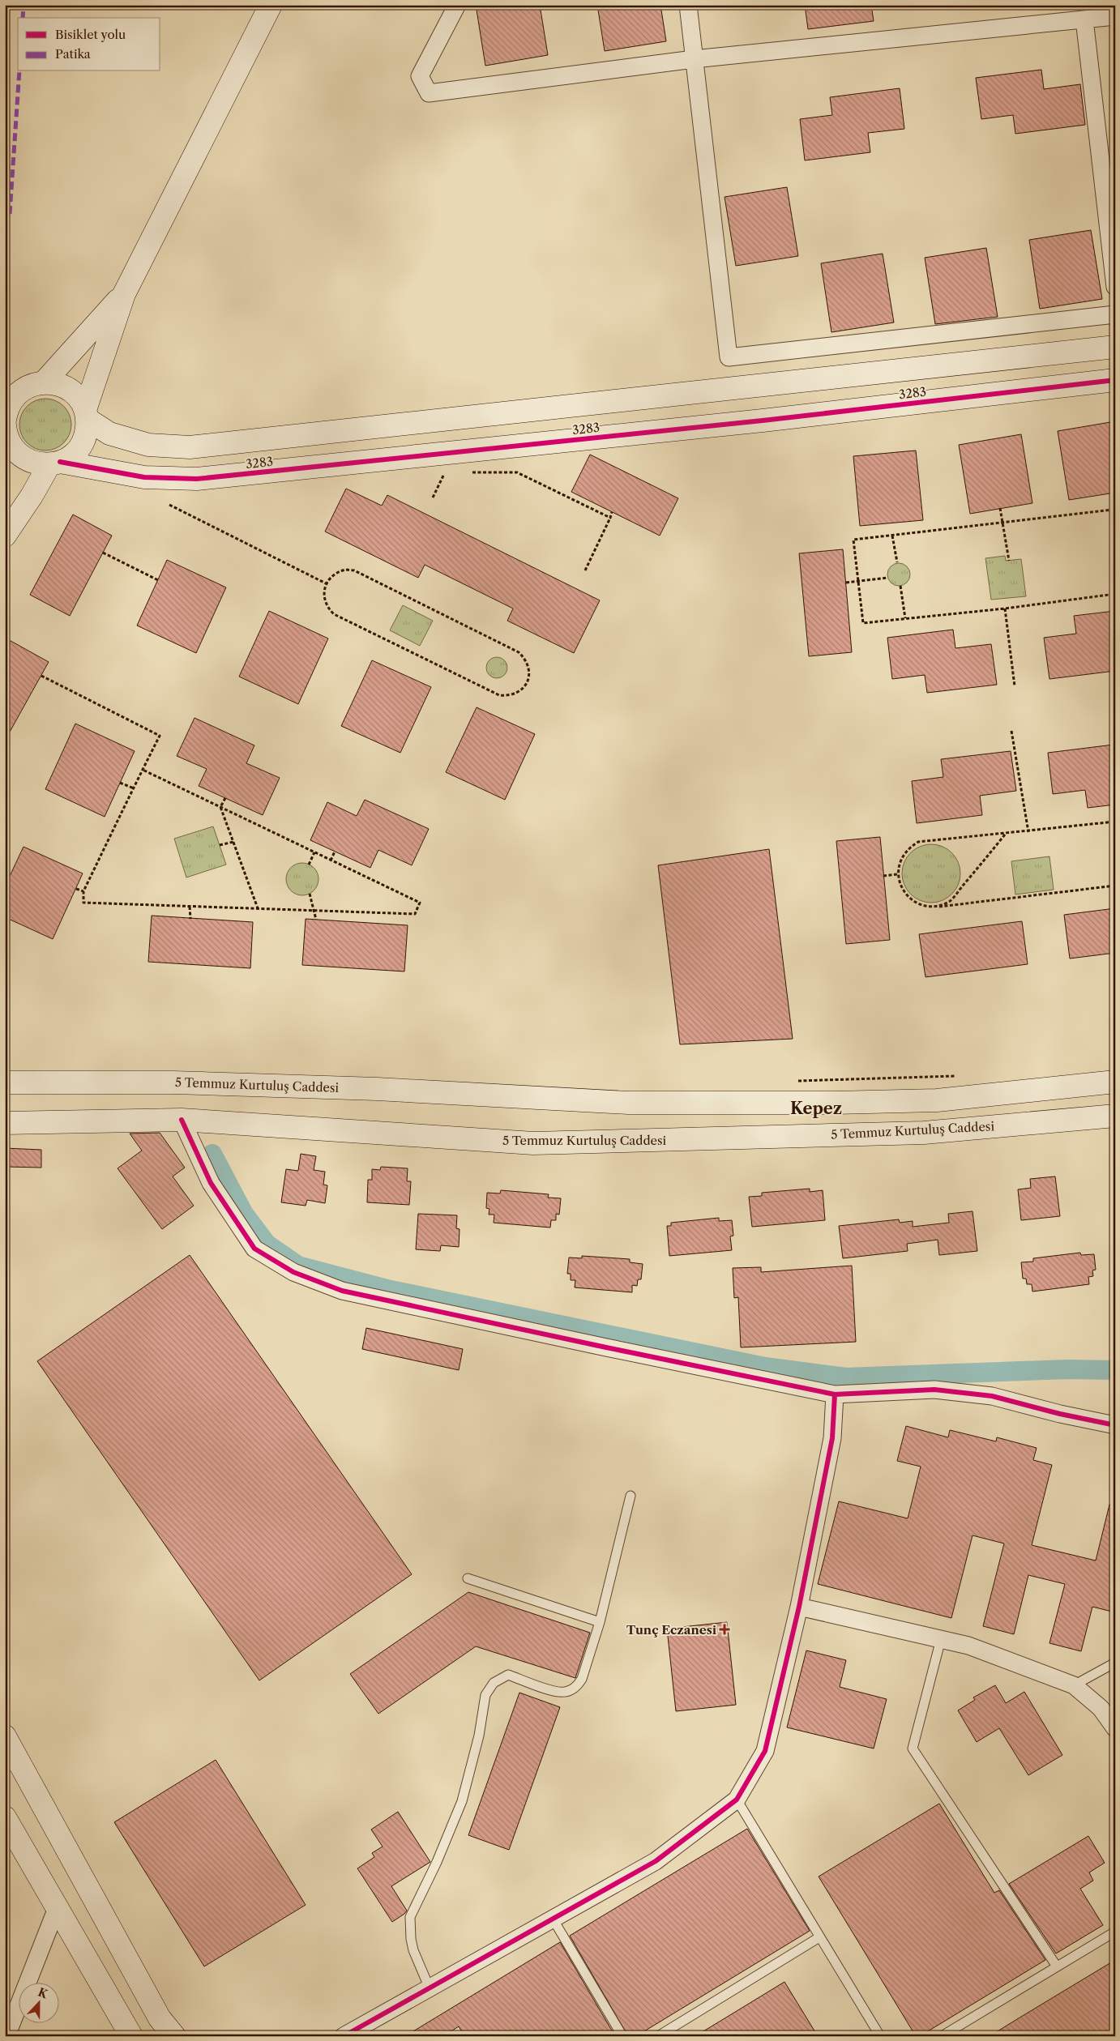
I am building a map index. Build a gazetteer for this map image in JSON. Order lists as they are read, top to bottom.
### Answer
{
  "streets": {
    "street": ["3283", "5 Temmuz Kurtuluş Caddesi"]
  },
  "districts": ["Kepez"],
  "places": {
    "health": ["Tunç Eczanesi"]
  },
  "legend": ["Bisiklet yolu", "Patika"],
  "north": "top"
}
